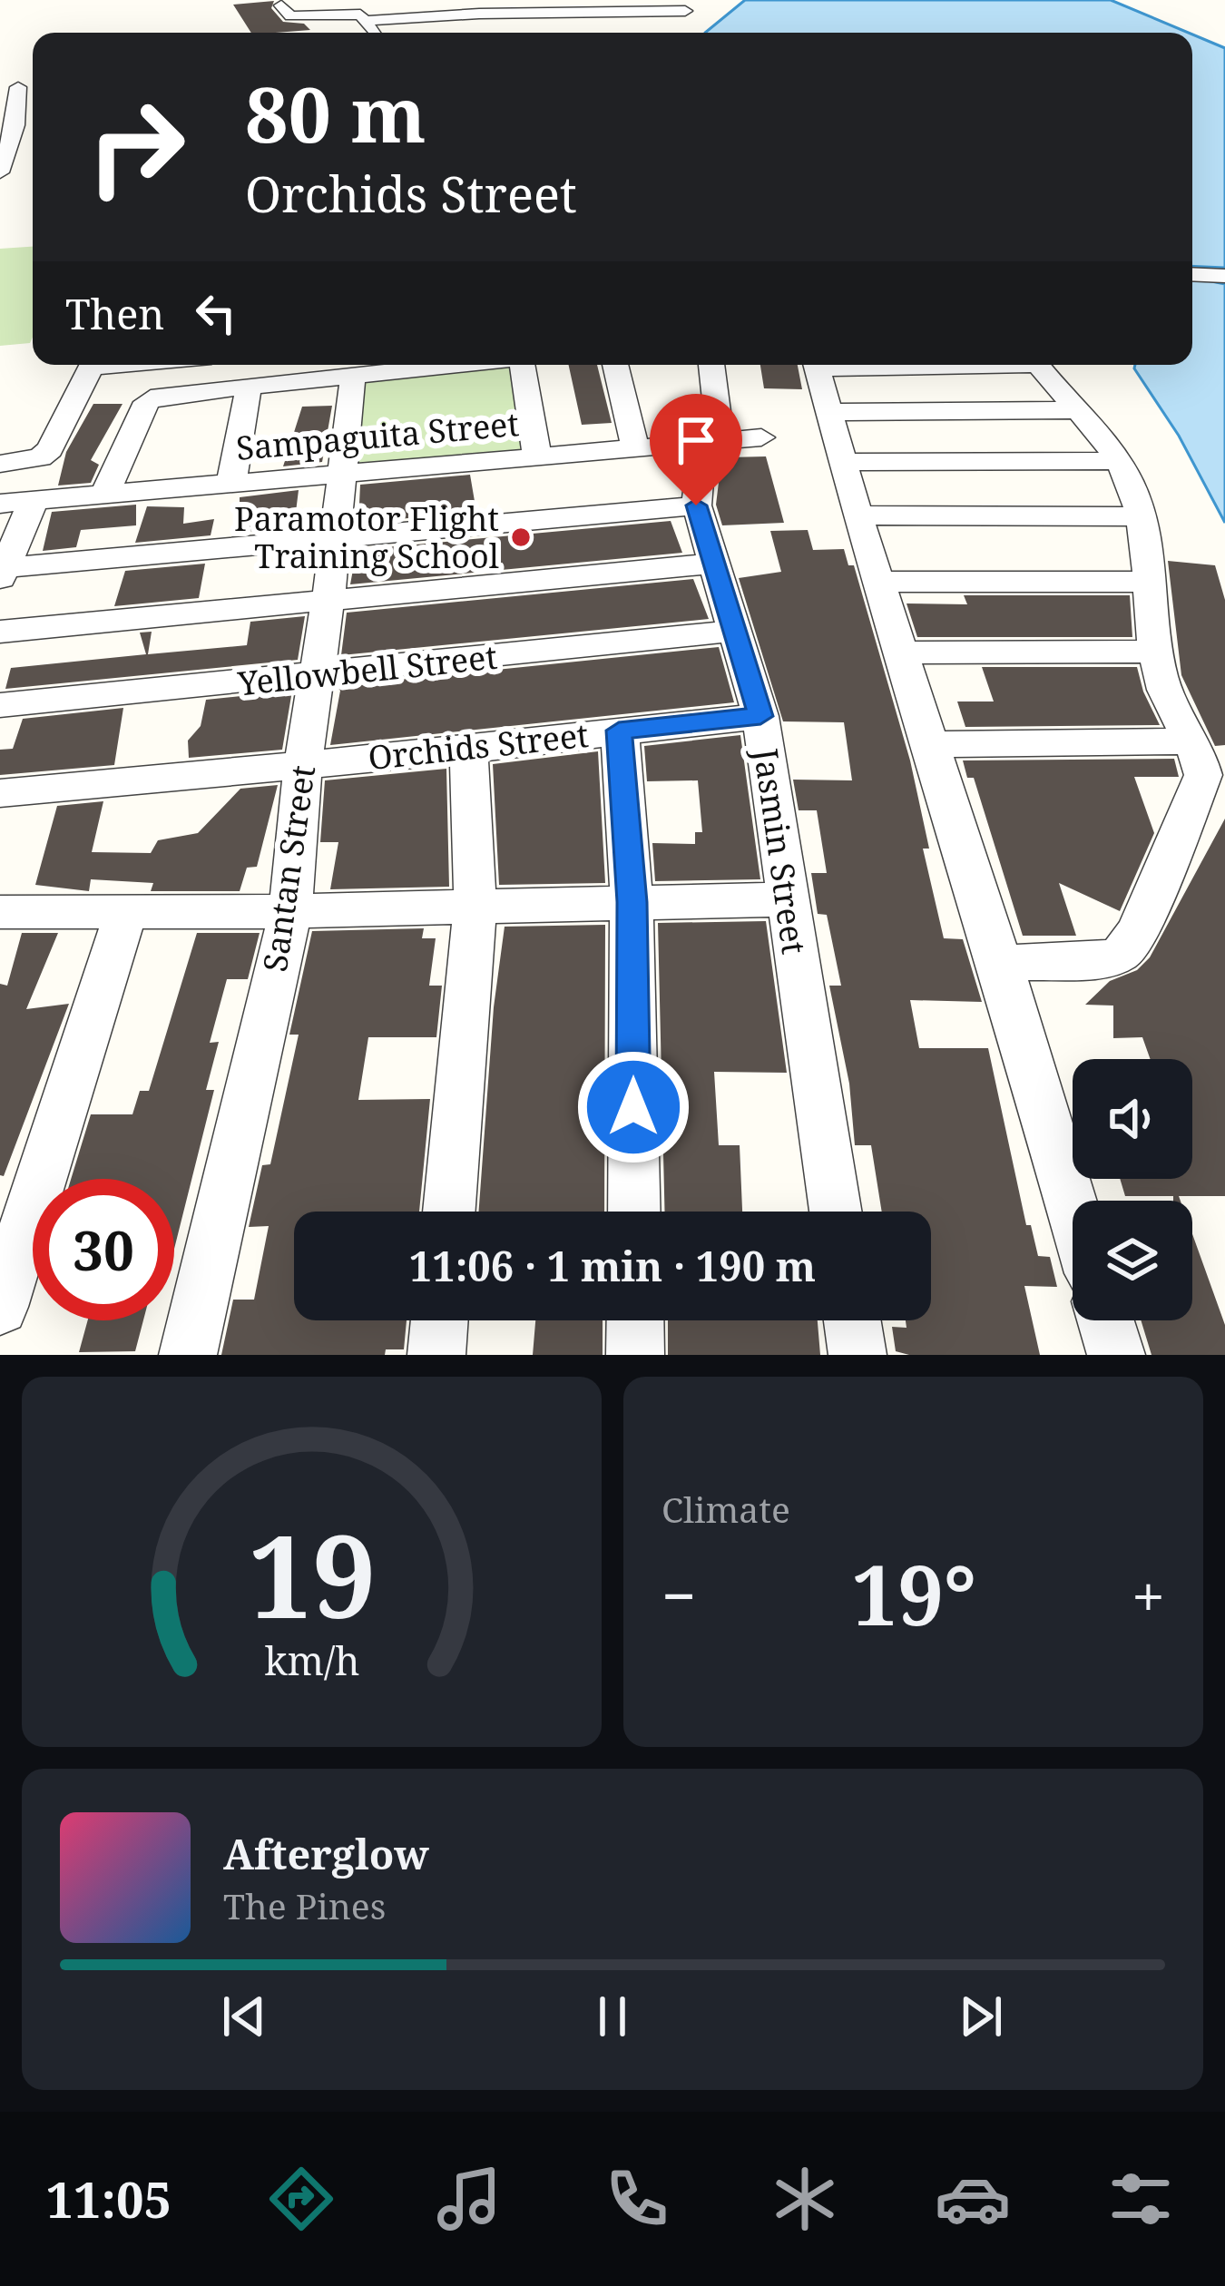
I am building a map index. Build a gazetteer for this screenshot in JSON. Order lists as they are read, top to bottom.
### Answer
{
  "streets": {
    "street": [
      "Sampaguita Street",
      "Yellowbell Street",
      "Orchids Street",
      "Jasmin Street",
      "Santan Street"
    ]
  },
  "crossings": [
    ["Sampaguita Street", "Jasmin Street"],
    ["Sampaguita Street", "Santan Street"],
    ["Yellowbell Street", "Jasmin Street"],
    ["Yellowbell Street", "Santan Street"],
    ["Orchids Street", "Jasmin Street"],
    ["Orchids Street", "Santan Street"]
  ],
  "places": ["Paramotor Flight Training School"],
  "page": {
    "turn": ["80 m", "Orchids Street"],
    "then": "Then",
    "limit": "30",
    "trip": "11:06 · 1 min · 190 m",
    "tile": "Climate",
    "heat": ["−", "19°", "+"],
    "song": ["Afterglow", "The Pines"],
    "tabs": "11:05",
    "gauge": ["19", "km/h"]
  }
}
